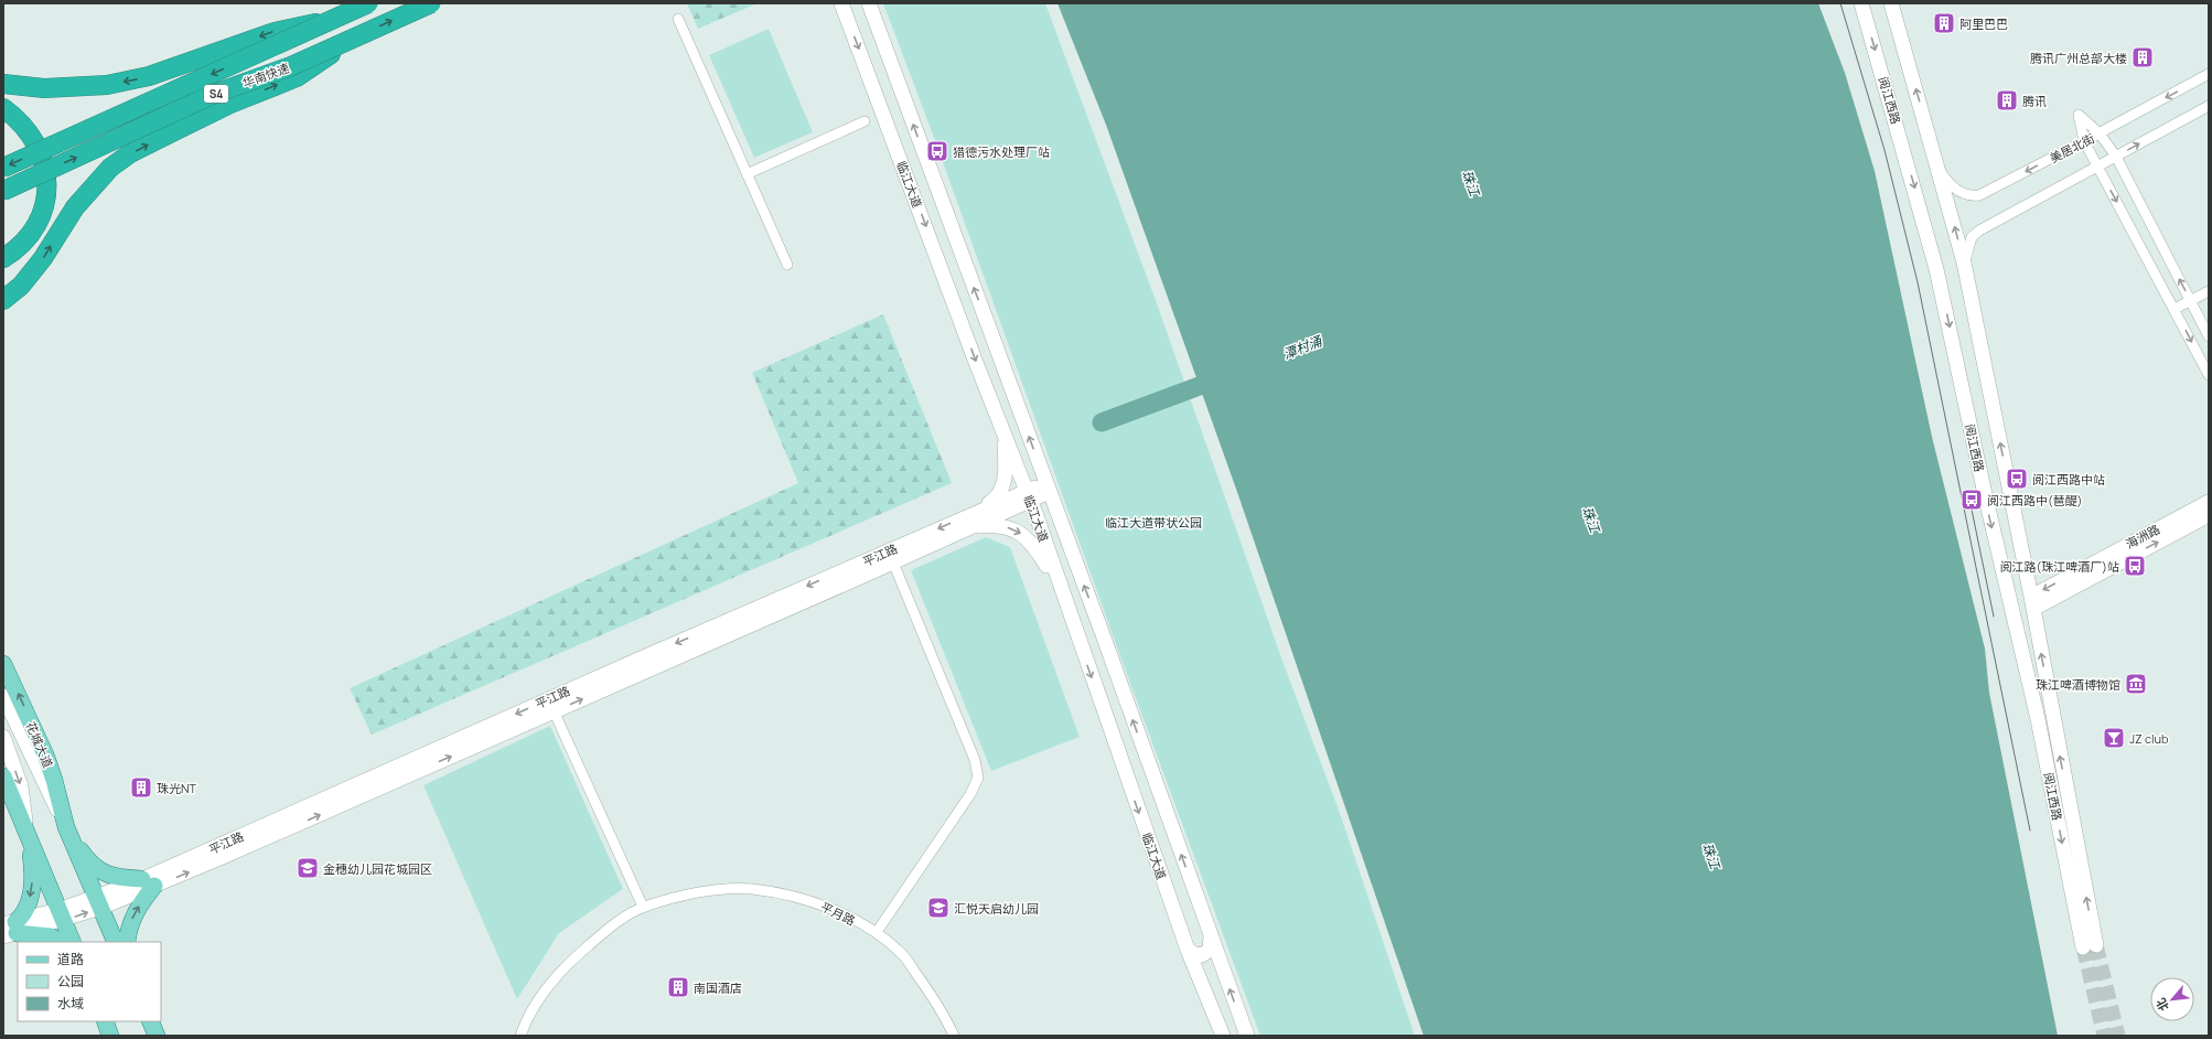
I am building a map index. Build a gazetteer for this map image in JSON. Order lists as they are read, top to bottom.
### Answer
{
  "streets": {
    "highway": ["华南快速", "S4"],
    "main road": [
      "阅江西路",
      "临江大道",
      "海洲路",
      "平江路",
      "花城大道"
    ],
    "street": ["美居北街", "平月路"]
  },
  "crossings": [
    ["阅江西路", "美居北街"],
    ["阅江西路", "海洲路"],
    ["临江大道", "平江路"],
    ["平江路", "花城大道"]
  ],
  "water": ["珠江", "潭村涌"],
  "parks": ["临江大道带状公园"],
  "places": {
    "building": [
      "阿里巴巴",
      "腾讯广州总部大楼",
      "腾讯",
      "珠光NT",
      "南国酒店"
    ],
    "bus stop": [
      "猎德污水处理厂站",
      "阅江西路中站",
      "阅江西路中(琶醍)",
      "阅江路(珠江啤酒厂)站"
    ],
    "museum": ["珠江啤酒博物馆"],
    "bar": ["JZ club"],
    "school or university": ["金穗幼儿园花城园区", "汇悦天启幼儿园"]
  },
  "legend": ["道路", "公园", "水域"],
  "north": "bottom left"
}
